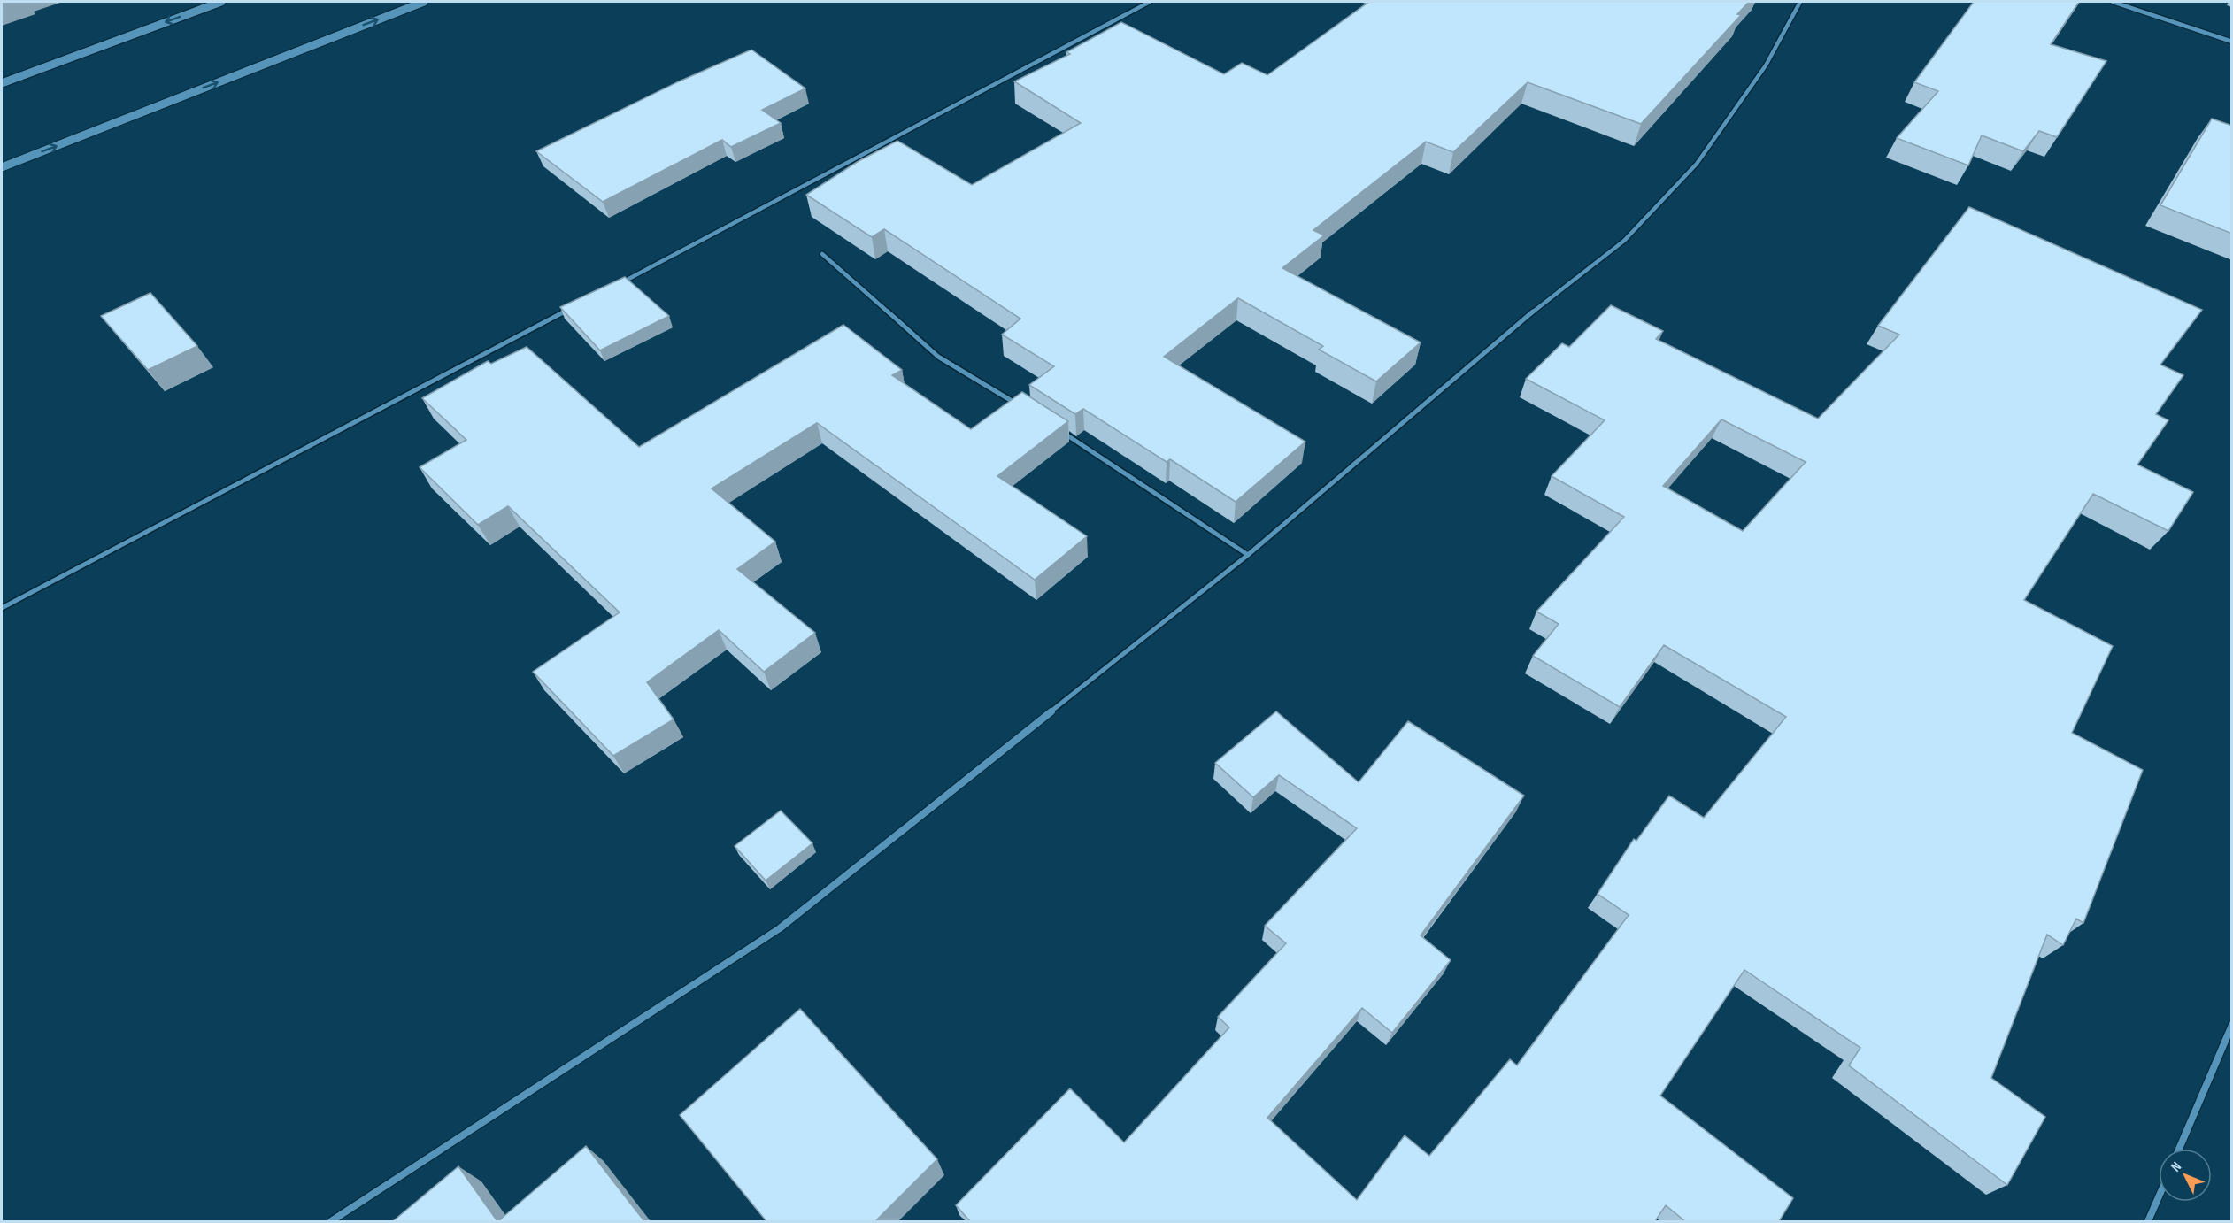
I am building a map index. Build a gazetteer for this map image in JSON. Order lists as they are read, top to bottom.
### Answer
{
  "north": "top left"
}
